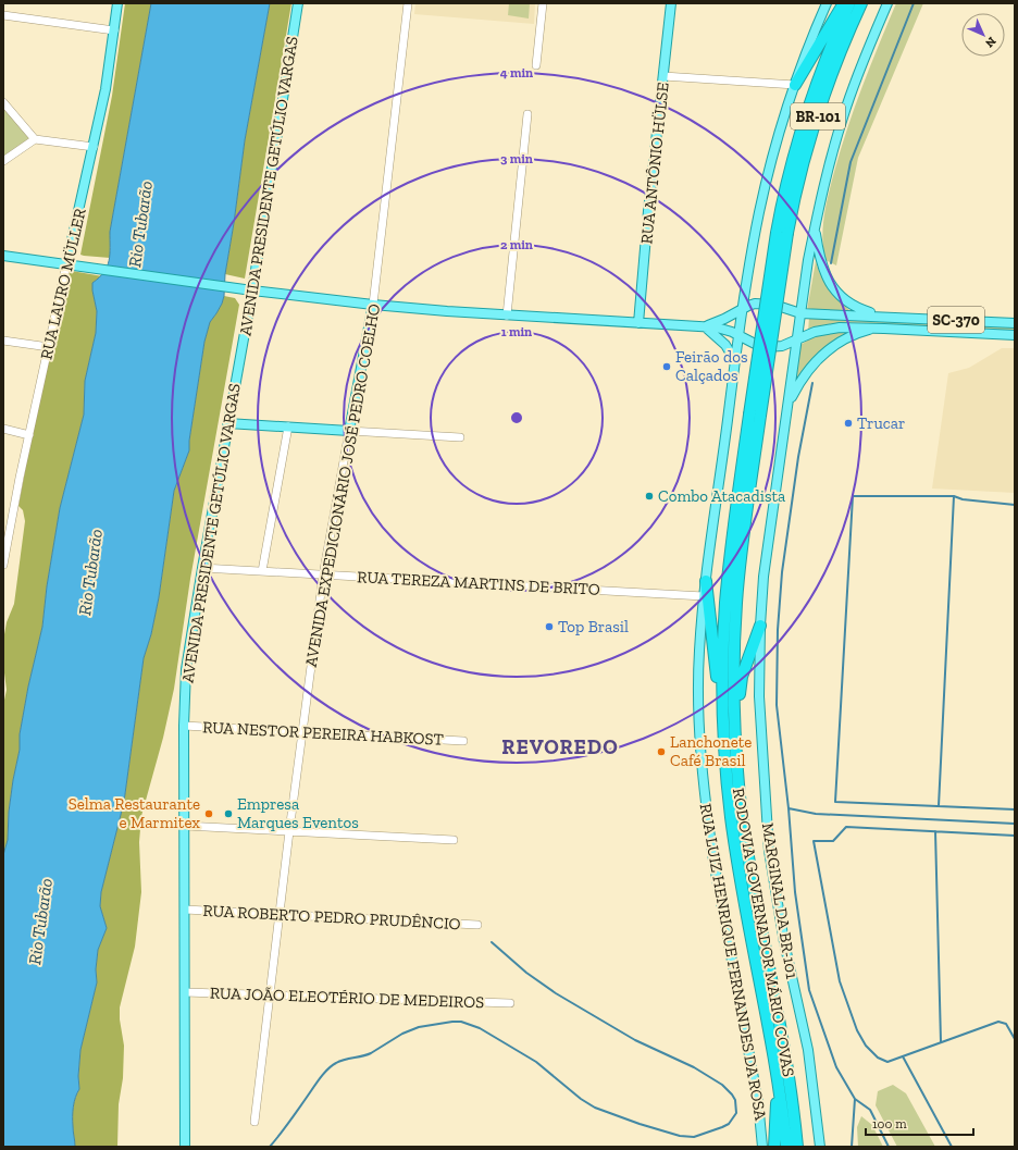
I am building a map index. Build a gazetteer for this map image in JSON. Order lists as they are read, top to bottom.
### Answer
{
  "streets": {
    "highway": ["BR-101", "RODOVIA GOVERNADOR MÁRIO COVAS"],
    "main road": [
      "RUA ANTÔNIO HÜLSE",
      "AVENIDA PRESIDENTE GETÚLIO VARGAS",
      "RUA LAURO MÜLLER",
      "SC-370",
      "AVENIDA EXPEDICIONÁRIO JOSÉ PEDRO COELHO",
      "MARGINAL DA BR-101",
      "RUA LUIZ HENRIQUE FERNANDES DA ROSA"
    ],
    "street": [
      "RUA TEREZA MARTINS DE BRITO",
      "RUA NESTOR PEREIRA HABKOST",
      "RUA ROBERTO PEDRO PRUDÊNCIO",
      "RUA JOÃO ELEOTÉRIO DE MEDEIROS"
    ]
  },
  "crossings": [
    ["AVENIDA PRESIDENTE GETÚLIO VARGAS", "RUA TEREZA MARTINS DE BRITO"],
    ["AVENIDA PRESIDENTE GETÚLIO VARGAS", "RUA NESTOR PEREIRA HABKOST"],
    ["AVENIDA PRESIDENTE GETÚLIO VARGAS", "RUA ROBERTO PEDRO PRUDÊNCIO"],
    ["AVENIDA PRESIDENTE GETÚLIO VARGAS", "RUA JOÃO ELEOTÉRIO DE MEDEIROS"],
    ["SC-370", "MARGINAL DA BR-101"],
    ["SC-370", "RUA LUIZ HENRIQUE FERNANDES DA ROSA"],
    ["AVENIDA EXPEDICIONÁRIO JOSÉ PEDRO COELHO", "RUA TEREZA MARTINS DE BRITO"],
    ["AVENIDA EXPEDICIONÁRIO JOSÉ PEDRO COELHO", "RUA NESTOR PEREIRA HABKOST"],
    ["AVENIDA EXPEDICIONÁRIO JOSÉ PEDRO COELHO", "RUA ROBERTO PEDRO PRUDÊNCIO"],
    ["AVENIDA EXPEDICIONÁRIO JOSÉ PEDRO COELHO", "RUA JOÃO ELEOTÉRIO DE MEDEIROS"],
    ["RUA TEREZA MARTINS DE BRITO", "RUA LUIZ HENRIQUE FERNANDES DA ROSA"],
    ["MARGINAL DA BR-101", "RUA LUIZ HENRIQUE FERNANDES DA ROSA"]
  ],
  "districts": ["REVOREDO"],
  "water": ["Rio Tubarão"],
  "places": [
    "Feirão dos Calçados",
    "Trucar",
    "Combo Atacadista",
    "Top Brasil",
    "Lanchonete Café Brasil",
    "Selma Restaurante e Marmitex",
    "Empresa Marques Eventos"
  ],
  "scale_bar": "100 m",
  "north": "bottom right",
  "rings": [
    "4 min",
    "3 min",
    "2 min",
    "1 min"
  ]
}
